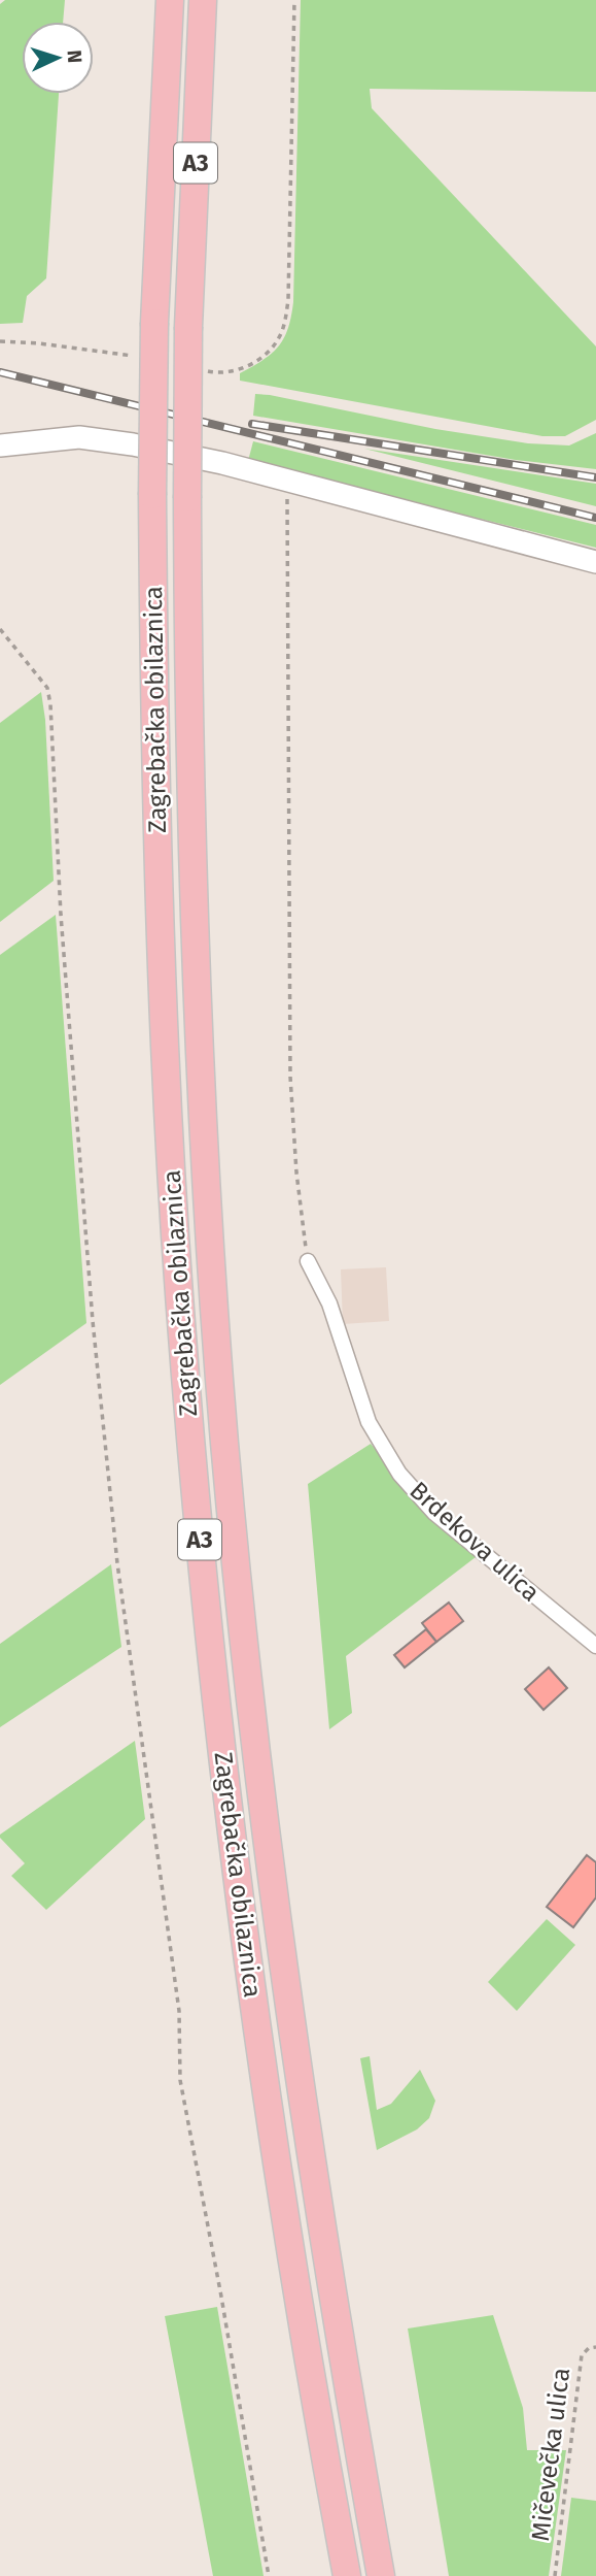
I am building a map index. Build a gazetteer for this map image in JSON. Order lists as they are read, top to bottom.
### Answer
{
  "streets": {
    "highway": ["A3", "Zagrebačka obilaznica"],
    "street": ["Brdekova ulica"],
    "path": ["Mičevečka ulica"]
  },
  "north": "right"
}
